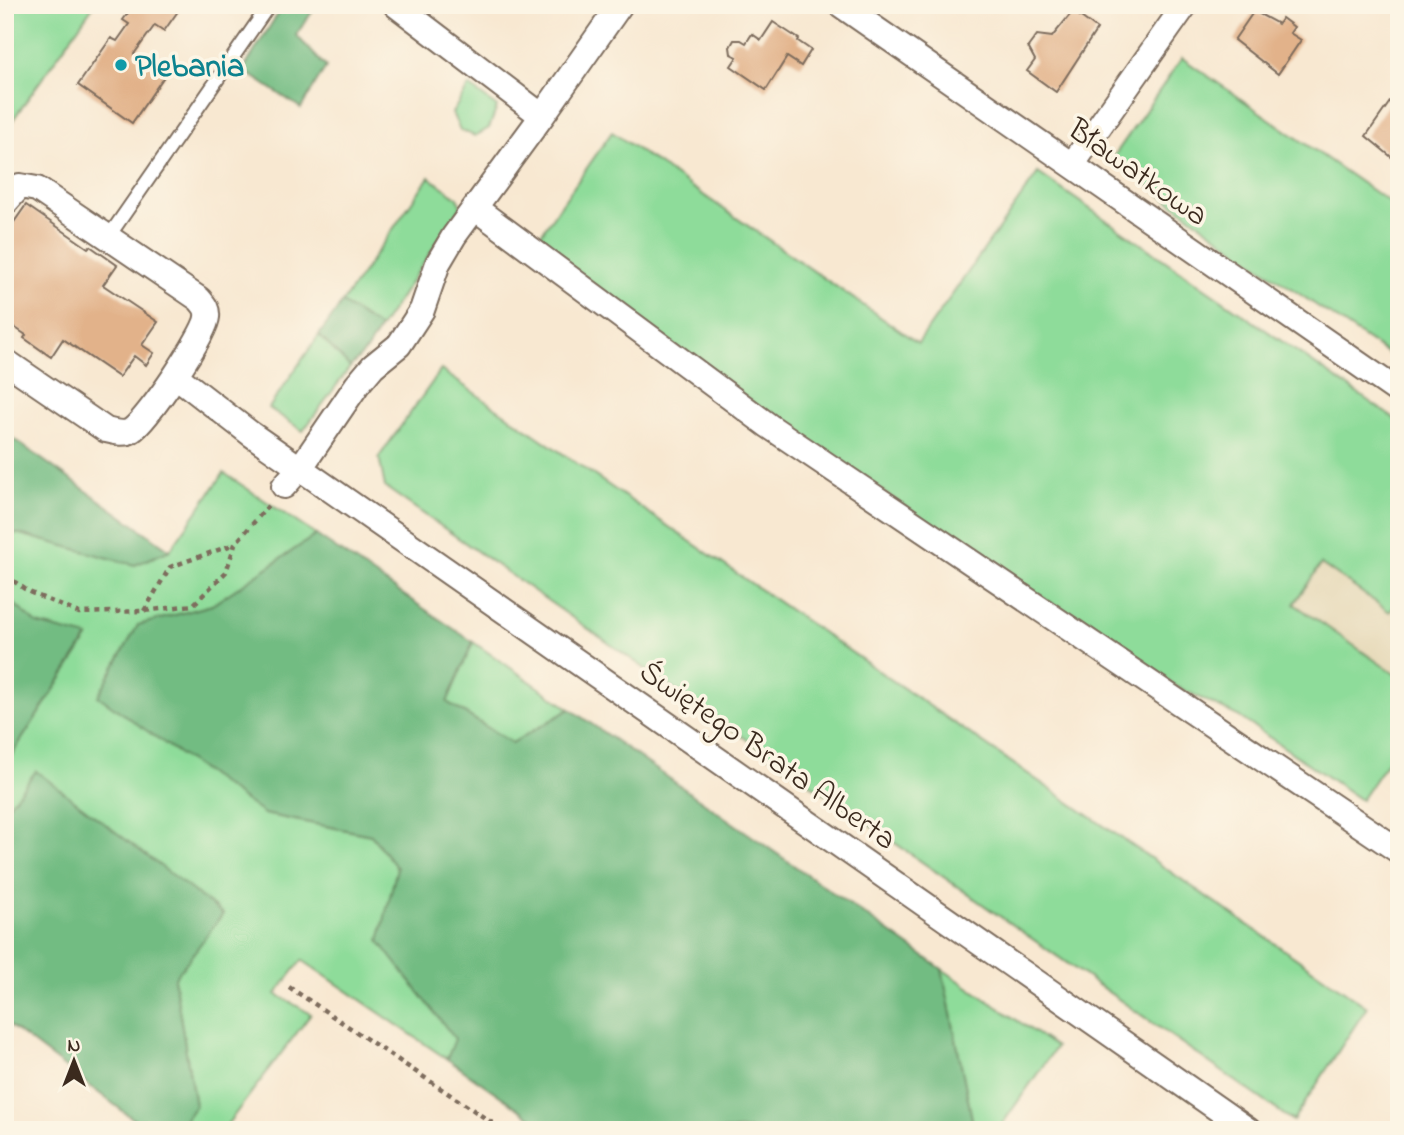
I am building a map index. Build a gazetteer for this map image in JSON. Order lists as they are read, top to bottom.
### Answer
{
  "streets": {
    "street": ["Bławatkowa", "Świętego Brata Alberta"]
  },
  "places": ["Plebania"],
  "north": "top"
}
